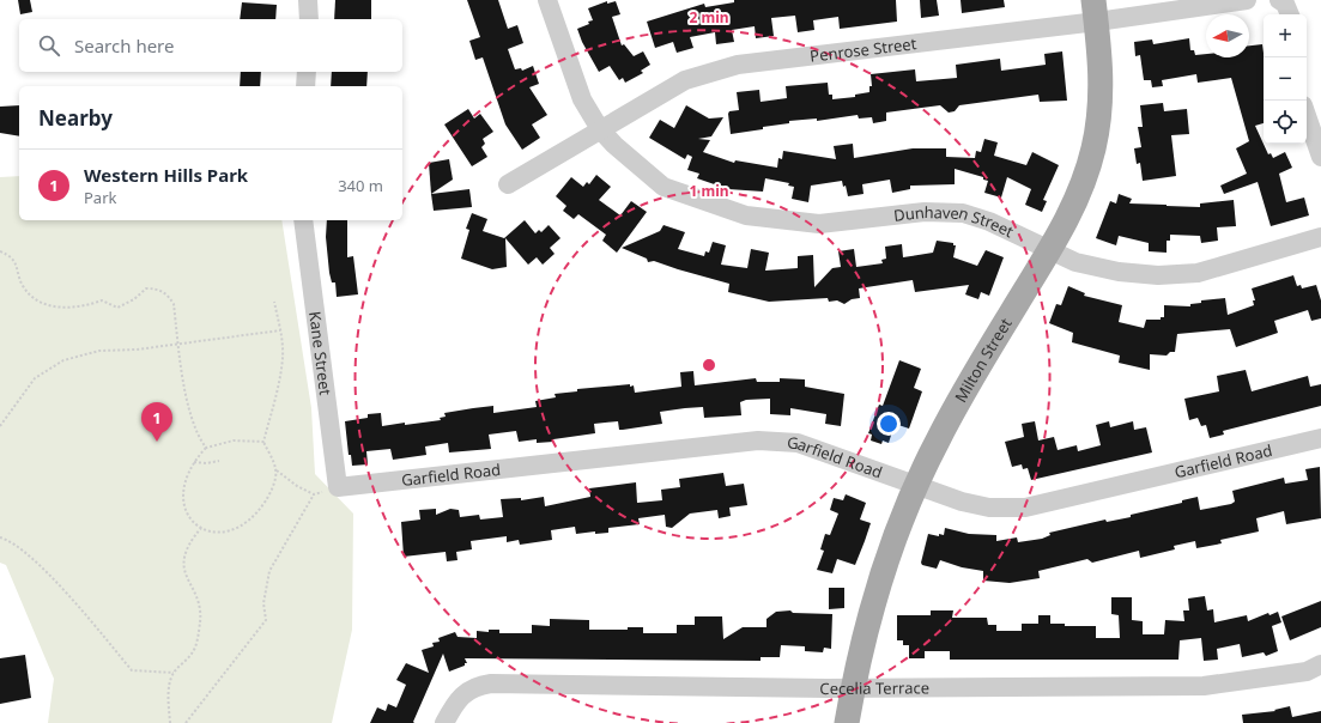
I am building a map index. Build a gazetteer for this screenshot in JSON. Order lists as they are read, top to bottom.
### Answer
{
  "streets": {
    "main road": ["Milton Street"],
    "street": [
      "Penrose Street",
      "Dunhaven Street",
      "Kane Street",
      "Garfield Road",
      "Cecelia Terrace"
    ]
  },
  "crossings": [
    ["Penrose Street", "Dunhaven Street"],
    ["Penrose Street", "Milton Street"],
    ["Dunhaven Street", "Milton Street"],
    ["Kane Street", "Garfield Road"],
    ["Milton Street", "Garfield Road"],
    ["Milton Street", "Cecelia Terrace"]
  ],
  "north": "left",
  "page": {
    "map_buttons": ["+", "−"],
    "search": "Search here",
    "heading": "Nearby",
    "list": [
      {
        "mark": "1",
        "name": "Western Hills Park",
        "note": "Park",
        "value": "340 m"
      }
    ],
    "pins": "1"
  },
  "rings": ["2 min", "1 min"]
}
